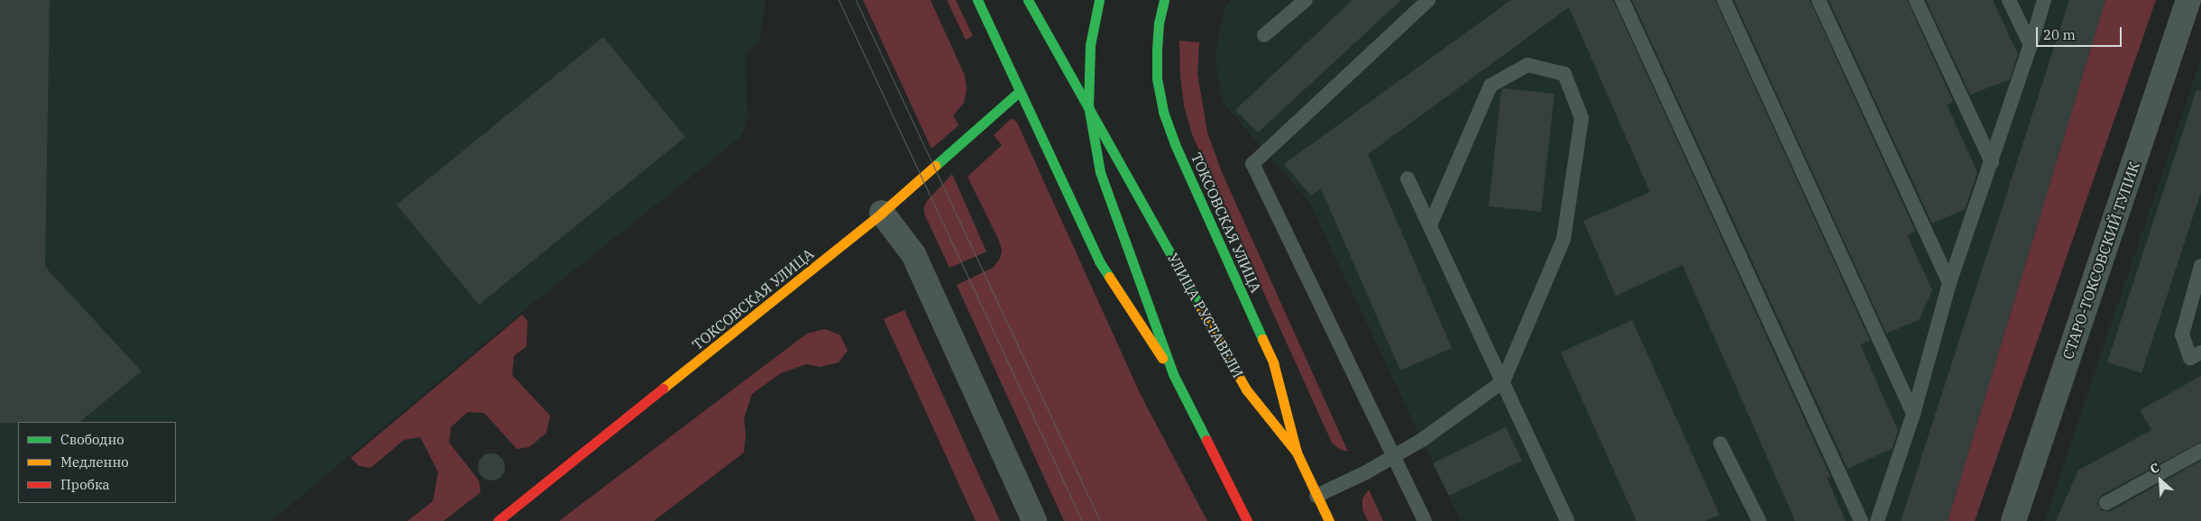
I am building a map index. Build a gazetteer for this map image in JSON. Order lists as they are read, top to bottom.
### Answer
{
  "streets": {
    "main road": ["ТОКСОВСКАЯ УЛИЦА", "УЛИЦА РУСТАВЕЛИ"],
    "street": ["СТАРО-ТОКСОВСКИЙ ТУПИК"]
  },
  "crossings": [
    ["ТОКСОВСКАЯ УЛИЦА", "УЛИЦА РУСТАВЕЛИ"]
  ],
  "legend": ["Свободно", "Медленно", "Пробка"],
  "scale_bar": "20 m",
  "north": "top left"
}
